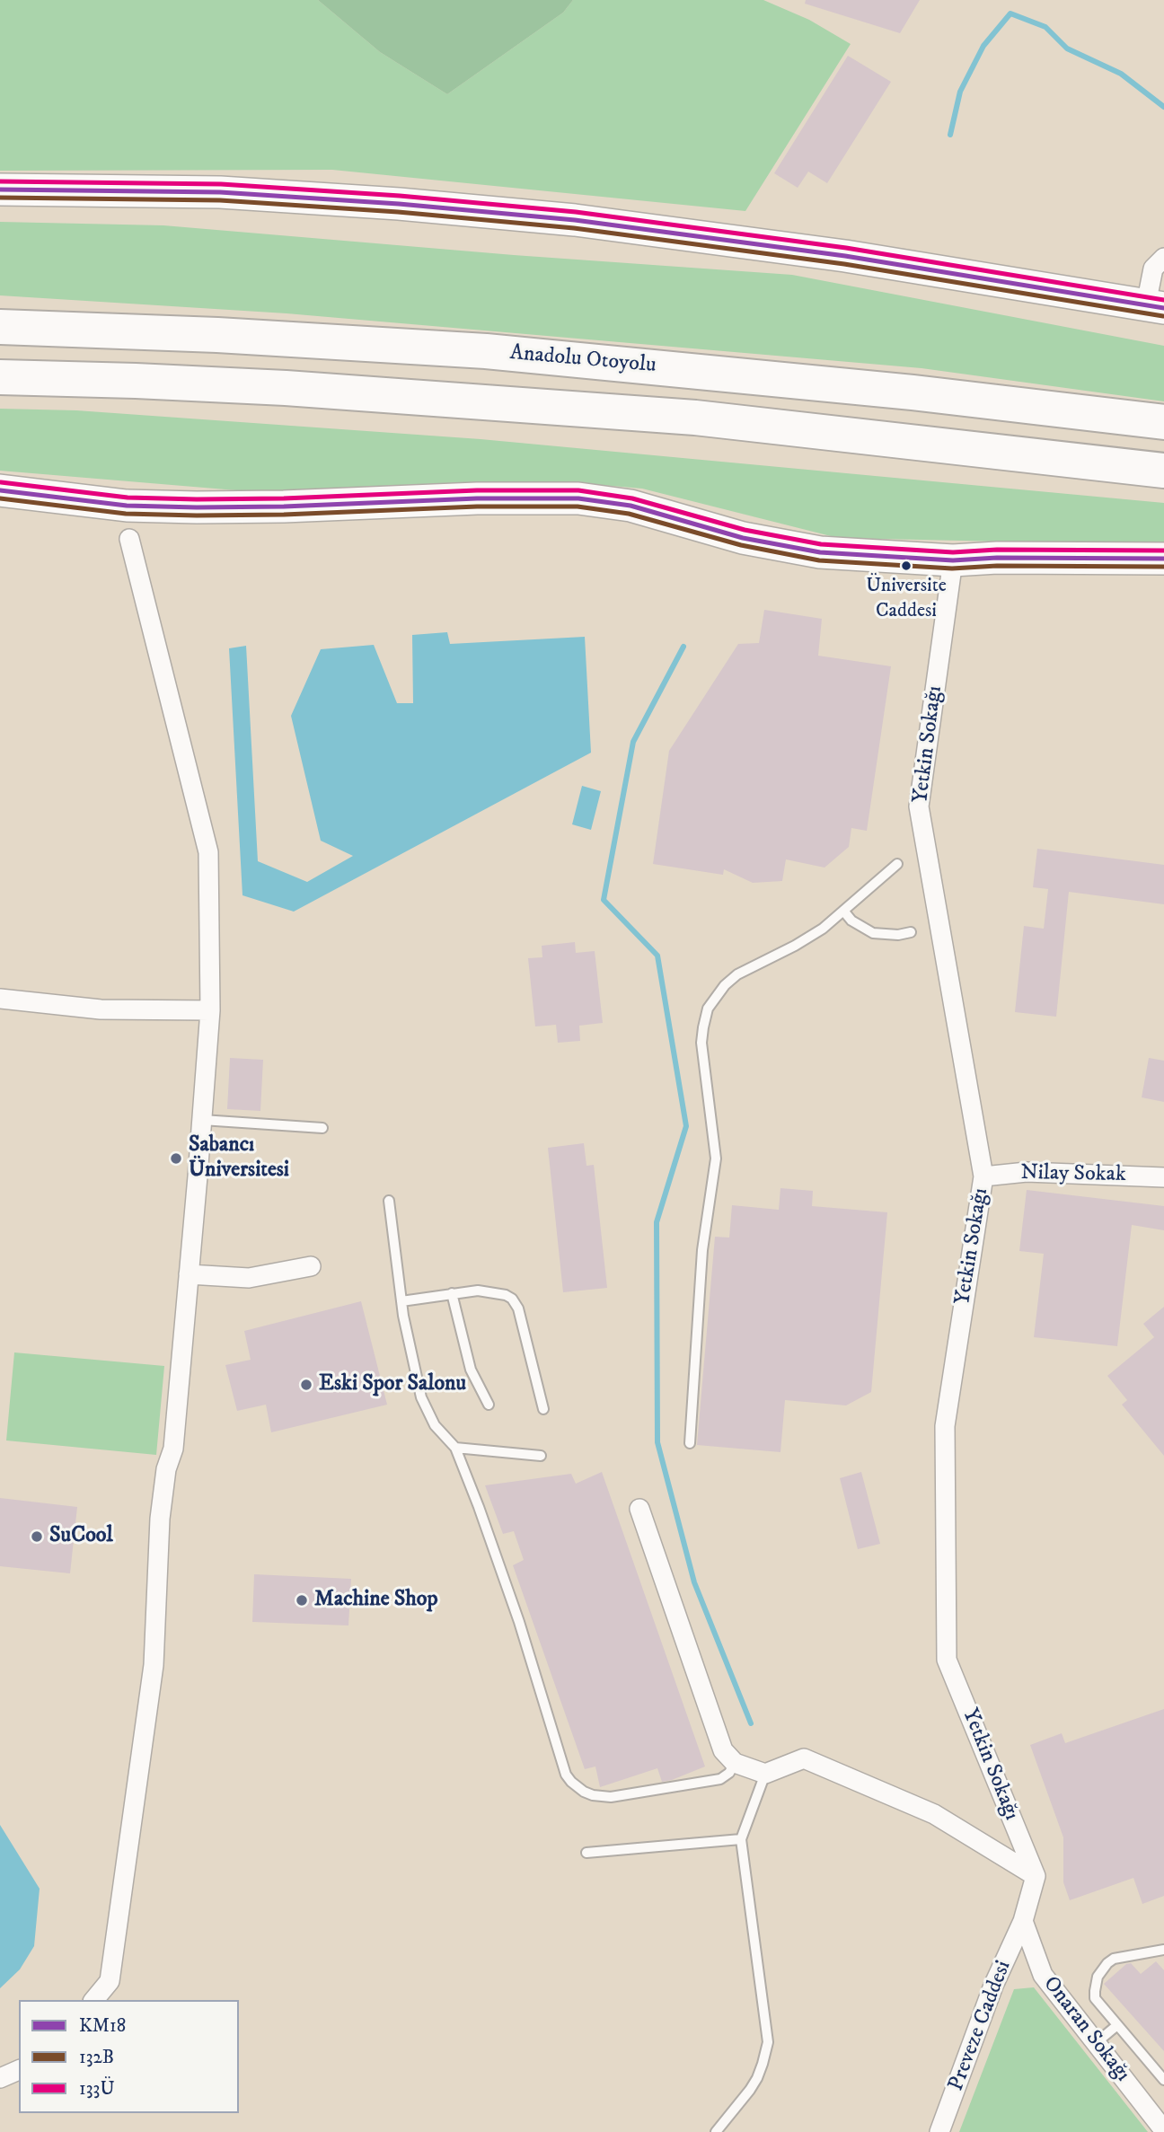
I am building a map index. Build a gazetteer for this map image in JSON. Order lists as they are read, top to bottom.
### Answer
{
  "streets": {
    "highway": ["Anadolu Otoyolu"],
    "street": [
      "Yetkin Sokağı",
      "Nilay Sokak",
      "Preveze Caddesi",
      "Onaran Sokağı"
    ]
  },
  "crossings": [
    ["Yetkin Sokağı", "Nilay Sokak"],
    ["Preveze Caddesi", "Onaran Sokağı"]
  ],
  "places": [
    "Üniversite Caddesi",
    "Sabancı Üniversitesi",
    "Eski Spor Salonu",
    "SuCool",
    "Machine Shop"
  ],
  "lines": ["transit line 133Ü", "transit line KM18", "transit line 132B"],
  "legend": ["KM18", "132B", "133Ü"]
}
